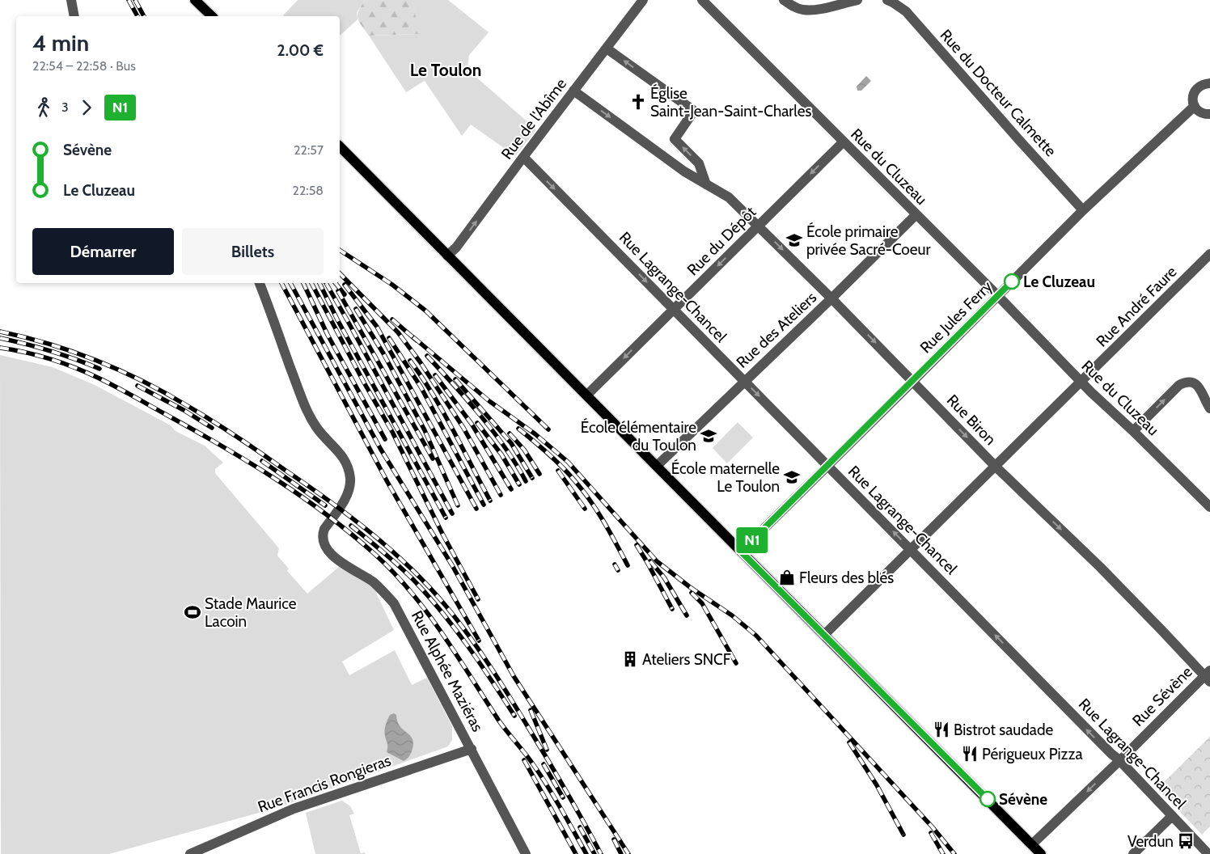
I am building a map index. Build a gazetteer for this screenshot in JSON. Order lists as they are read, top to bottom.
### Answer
{
  "streets": {
    "street": [
      "Rue du Docteur Calmette",
      "Rue de l'Abîme",
      "Rue du Cluzeau",
      "Rue du Dépôt",
      "Rue Lagrange-Chancel",
      "Rue André Faure",
      "Rue Jules Ferry",
      "Rue des Ateliers",
      "Rue Biron",
      "Rue Alphée Maziéras",
      "Rue Sévène",
      "Rue Francis Rongieras"
    ]
  },
  "crossings": [
    ["Rue du Docteur Calmette", "Rue Jules Ferry"],
    ["Rue de l'Abîme", "Rue Lagrange-Chancel"],
    ["Rue de l'Abîme", "Rue Biron"],
    ["Rue du Cluzeau", "Rue du Dépôt"],
    ["Rue du Cluzeau", "Rue André Faure"],
    ["Rue du Cluzeau", "Rue Jules Ferry"],
    ["Rue du Cluzeau", "Rue des Ateliers"],
    ["Rue du Dépôt", "Rue Lagrange-Chancel"],
    ["Rue du Dépôt", "Rue Biron"],
    ["Rue Lagrange-Chancel", "Rue André Faure"],
    ["Rue Lagrange-Chancel", "Rue Jules Ferry"],
    ["Rue Lagrange-Chancel", "Rue des Ateliers"],
    ["Rue Lagrange-Chancel", "Rue Sévène"],
    ["Rue André Faure", "Rue Biron"],
    ["Rue Jules Ferry", "Rue Biron"],
    ["Rue des Ateliers", "Rue Biron"],
    ["Rue Biron", "Rue Sévène"],
    ["Rue Alphée Maziéras", "Rue Francis Rongieras"]
  ],
  "one_way": ["Rue de l'Abîme", "Rue du Dépôt", "Rue Biron"],
  "districts": ["Le Toulon"],
  "places": {
    "church": ["Église Saint-Jean-Saint-Charles"],
    "school or university": ["École primaire privée Sacré-Coeur", "École élémentaire du Toulon", "École maternelle Le Toulon"],
    "other": ["Le Cluzeau", "Sévène"],
    "shop": ["Fleurs des blés"],
    "sports": ["Stade Maurice Lacoin"],
    "building": ["Ateliers SNCF"],
    "restaurant": ["Bistrot saudade", "Périgueux Pizza"],
    "bus stop": ["Verdun"]
  },
  "lines": ["bus line N1"],
  "page": {
    "on_map": "N1",
    "heading": ["4 min", "22:54 – 22:58 · Bus", "2.00 €"],
    "legs": ["3", "N1"],
    "list": [
      {
        "name": "Sévène",
        "value": "22:57"
      },
      {
        "name": "Le Cluzeau",
        "value": "22:58"
      }
    ],
    "buttons": ["Démarrer", "Billets"]
  }
}
